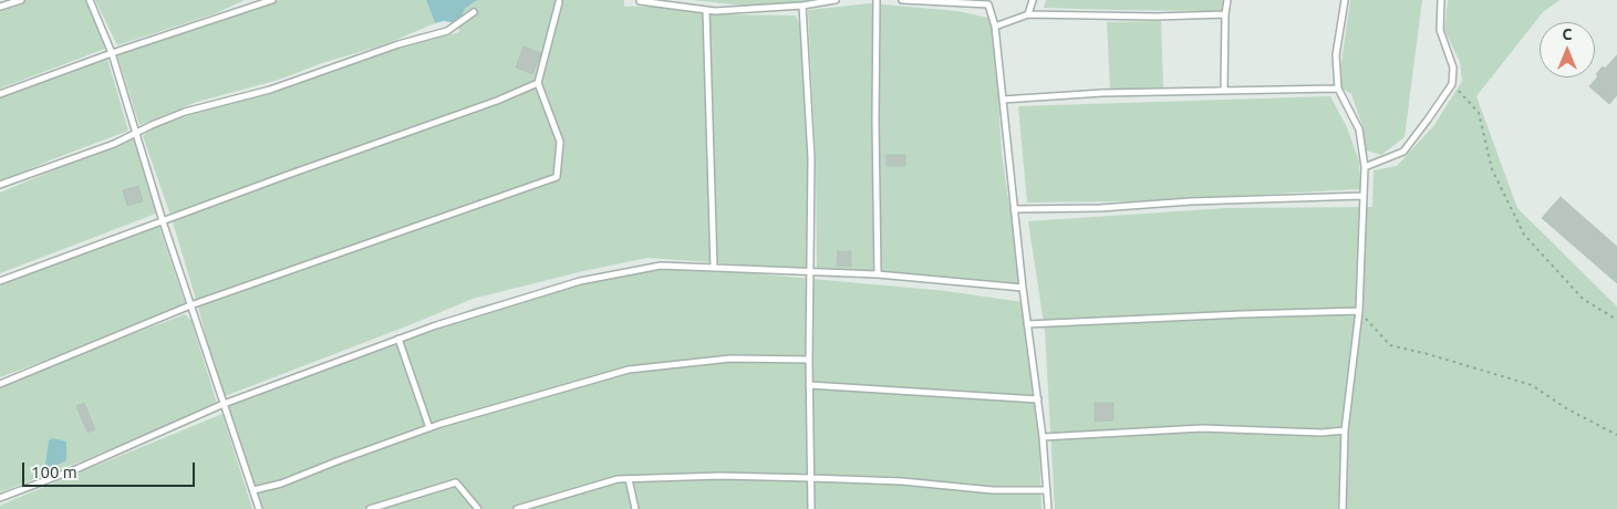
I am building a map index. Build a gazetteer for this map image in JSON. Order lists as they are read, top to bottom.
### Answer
{
  "scale_bar": "100 m",
  "north": "top"
}
